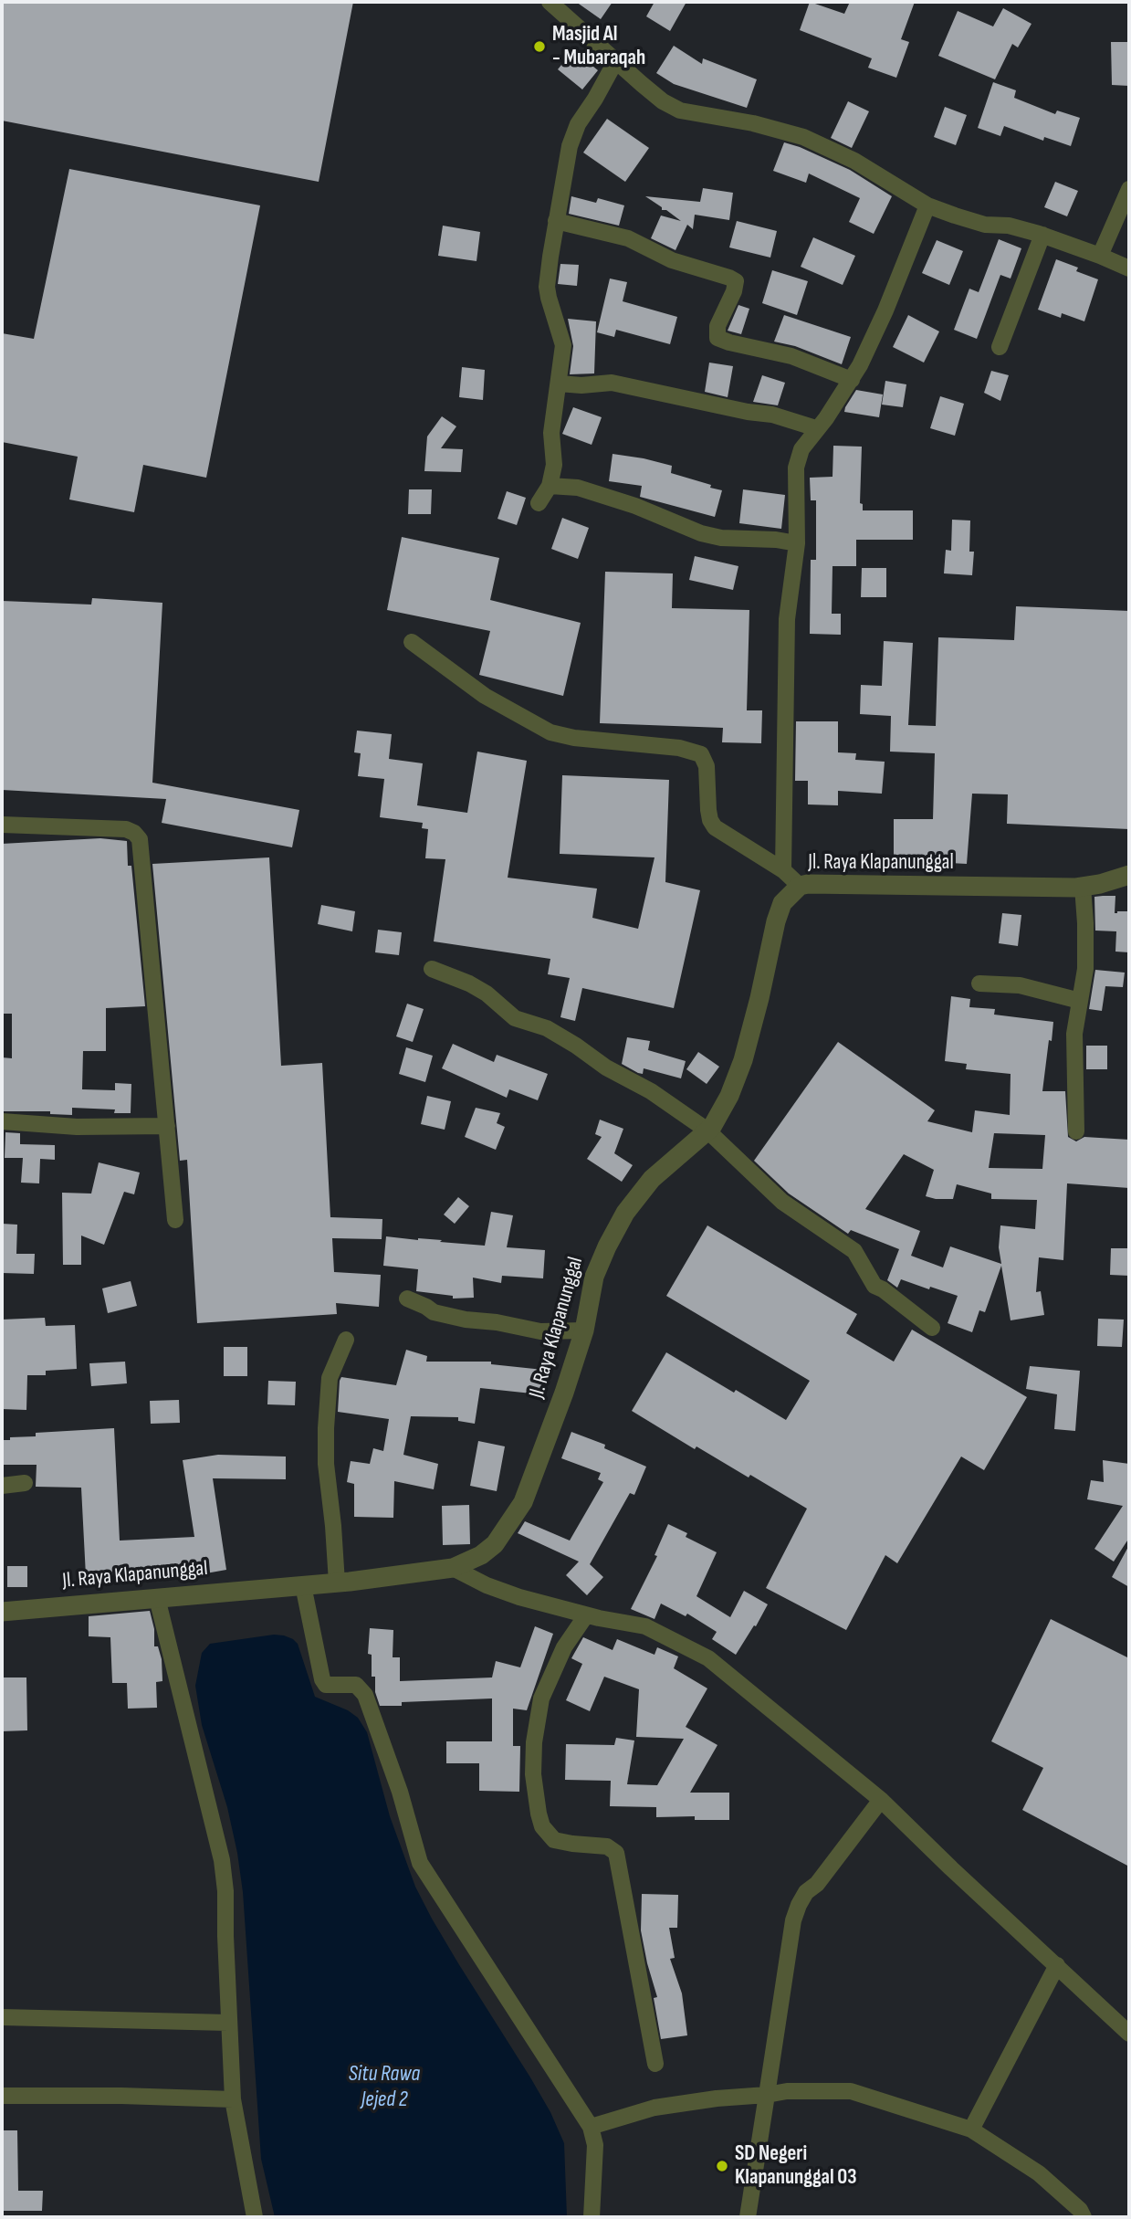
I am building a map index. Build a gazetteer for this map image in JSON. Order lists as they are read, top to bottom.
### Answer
{
  "streets": {
    "street": ["Jl. Raya Klapanunggal"]
  },
  "water": ["Situ Rawa Jejed 2"],
  "places": ["Masjid Al - Mubaraqah", "SD Negeri Klapanunggal 03"]
}
